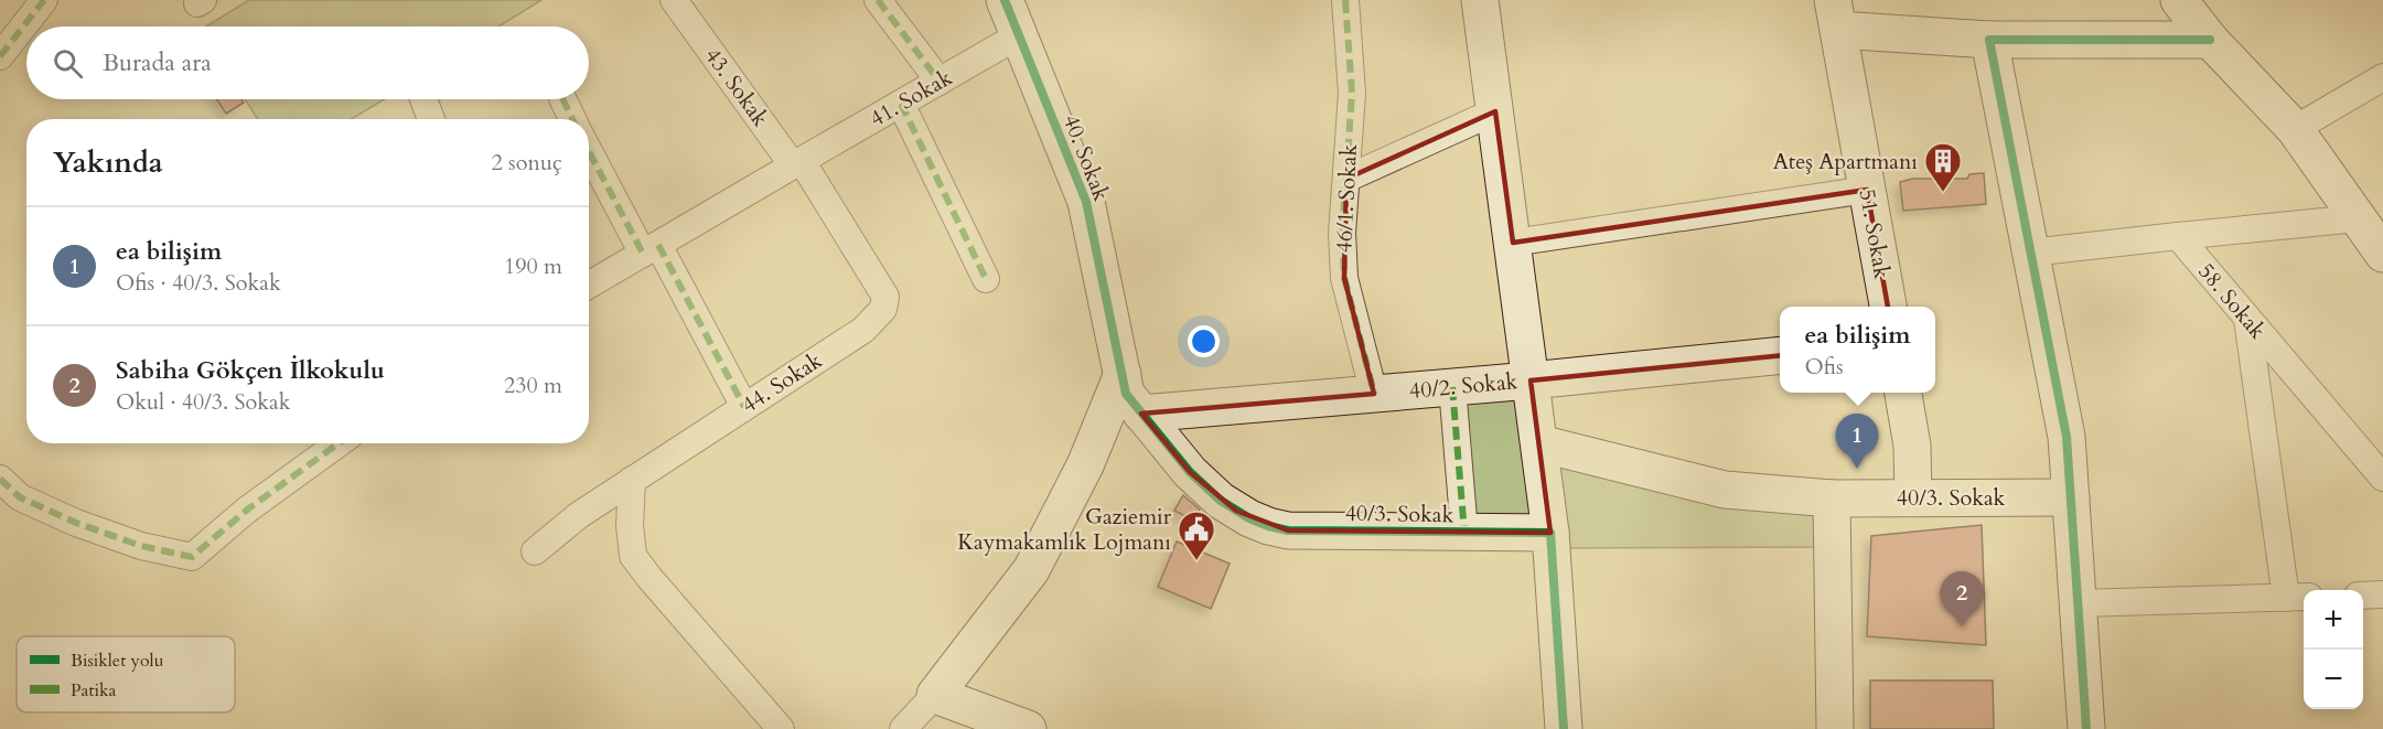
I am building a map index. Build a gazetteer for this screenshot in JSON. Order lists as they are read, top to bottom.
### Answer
{
  "streets": {
    "street": [
      "43. Sokak",
      "41. Sokak",
      "40. Sokak",
      "46/1. Sokak",
      "51. Sokak",
      "58. Sokak",
      "44. Sokak",
      "40/2. Sokak",
      "40/3. Sokak"
    ]
  },
  "crossings": [
    ["43. Sokak", "41. Sokak"],
    ["43. Sokak", "44. Sokak"],
    ["41. Sokak", "40. Sokak"],
    ["41. Sokak", "44. Sokak"],
    ["40. Sokak", "40/3. Sokak"],
    ["46/1. Sokak", "40/2. Sokak"],
    ["40/2. Sokak", "40/3. Sokak"]
  ],
  "places": {
    "building": ["Ateş Apartmanı"],
    "public building": ["Gaziemir Kaymakamlık Lojmanı"]
  },
  "legend": ["Bisiklet yolu", "Patika"],
  "page": {
    "search": "Burada ara",
    "heading": ["Yakında", "2 sonuç"],
    "list": [
      {
        "mark": "1",
        "name": "ea bilişim",
        "note": "Ofis · 40/3. Sokak",
        "value": "190 m"
      },
      {
        "mark": "2",
        "name": "Sabiha Gökçen İlkokulu",
        "note": "Okul · 40/3. Sokak",
        "value": "230 m"
      }
    ],
    "popup": ["ea bilişim", "Ofis"],
    "pins": ["1", "2"],
    "map_buttons": ["+", "−"]
  }
}
